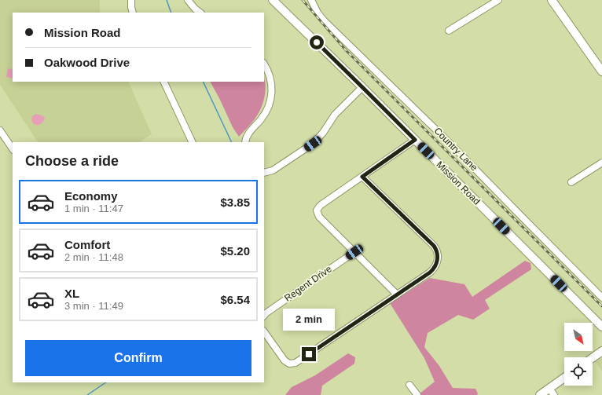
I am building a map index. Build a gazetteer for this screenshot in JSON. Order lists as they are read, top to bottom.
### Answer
{
  "streets": {
    "main road": ["Mission Road"],
    "street": ["Country Lane", "Regent Drive"]
  },
  "north": "bottom right",
  "page": {
    "banner": ["Mission Road", "Oakwood Drive"],
    "heading": "Choose a ride",
    "list": [
      {
        "name": "Economy",
        "note": "1 min · 11:47",
        "value": "$3.85"
      },
      {
        "name": "Comfort",
        "note": "2 min · 11:48",
        "value": "$5.20"
      },
      {
        "name": "XL",
        "note": "3 min · 11:49",
        "value": "$6.54"
      }
    ],
    "bubble": "2 min",
    "buttons": "Confirm"
  }
}
